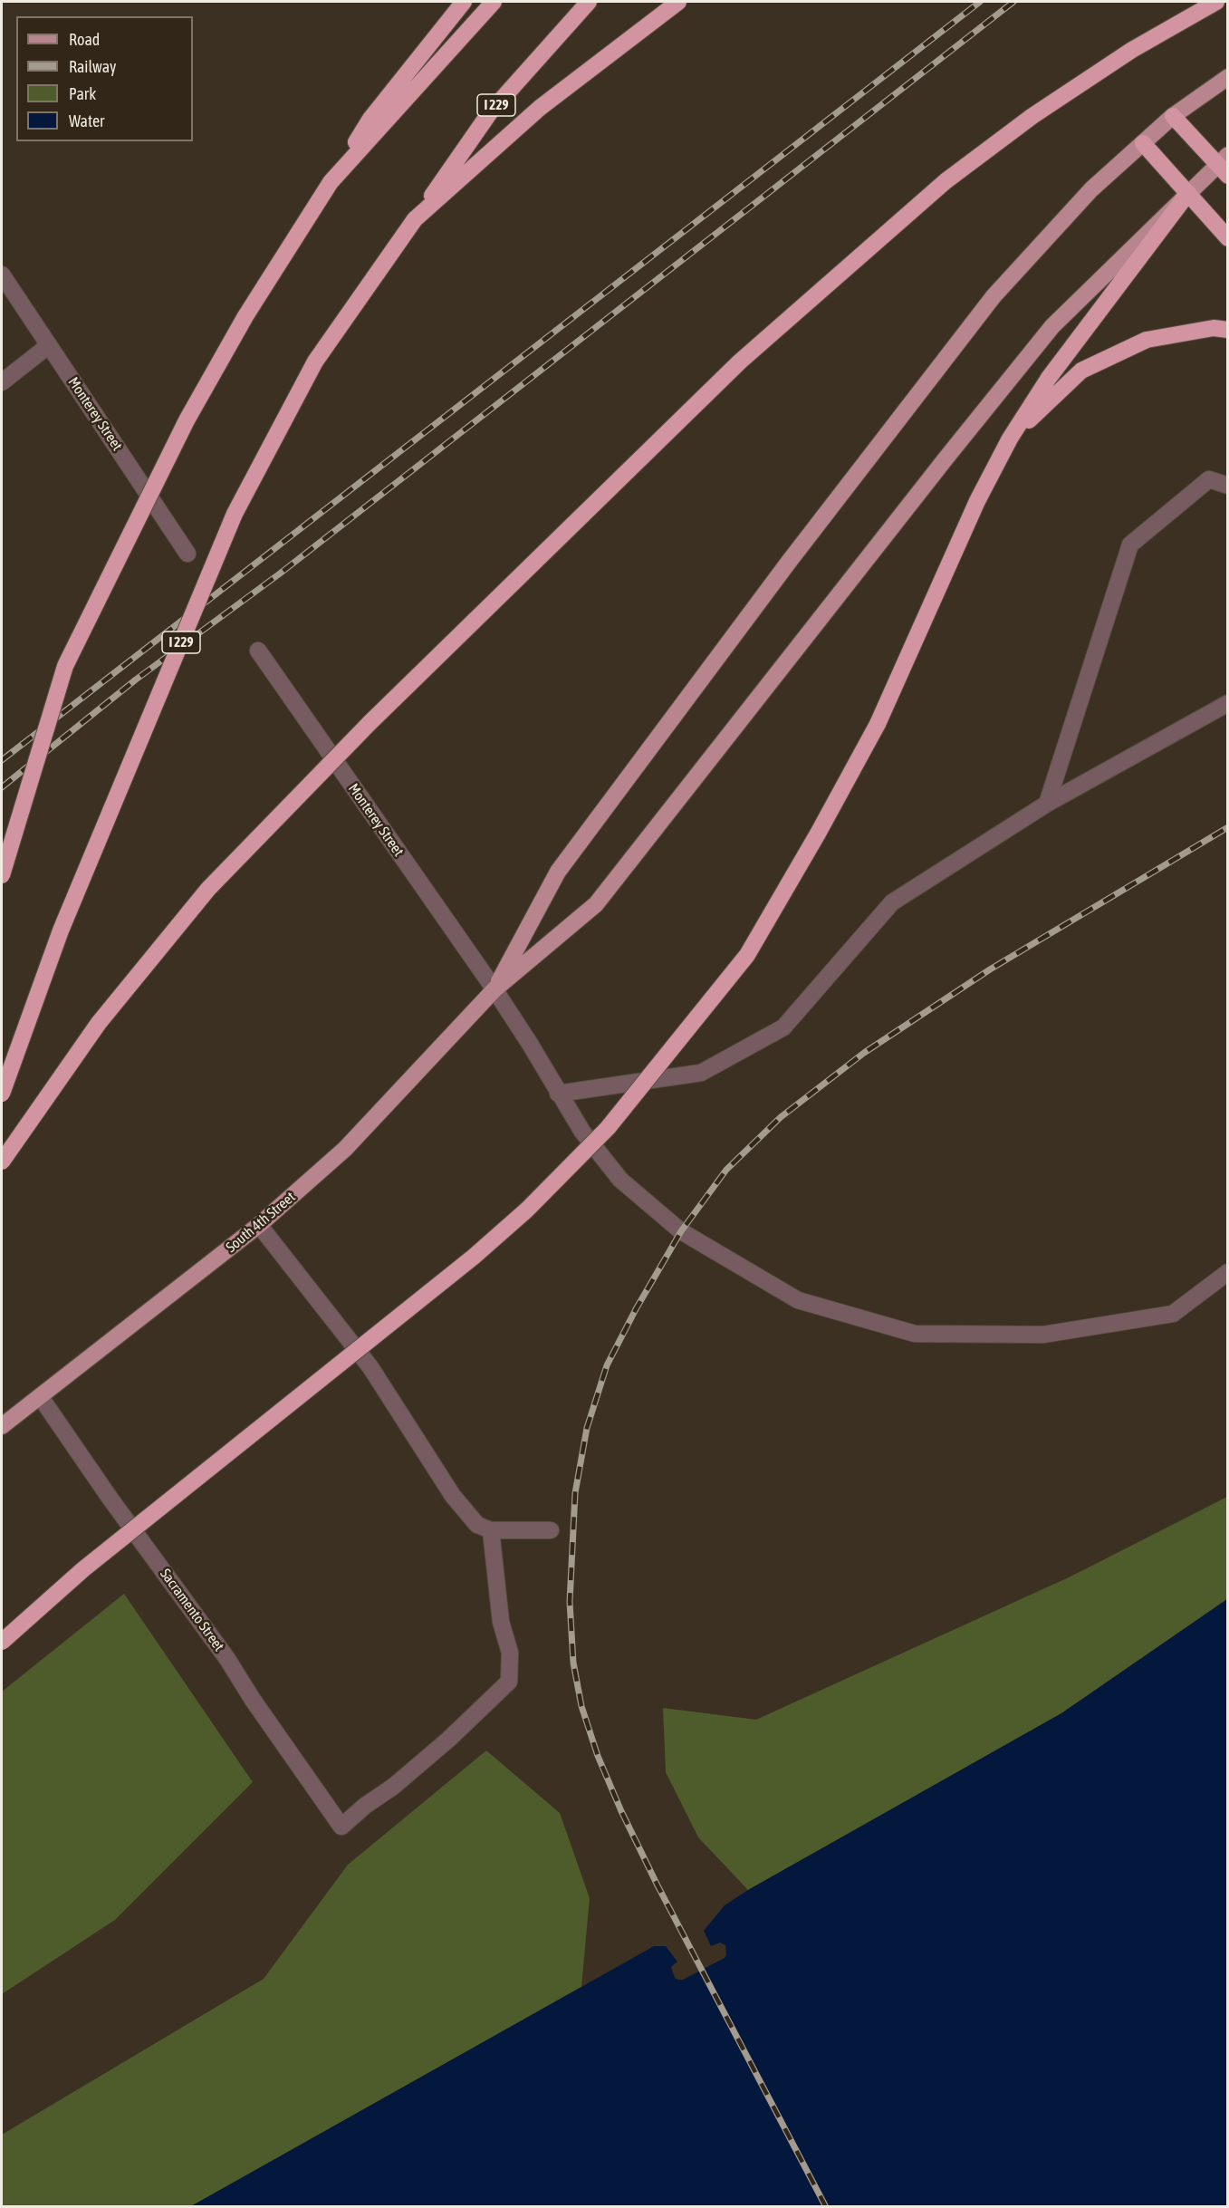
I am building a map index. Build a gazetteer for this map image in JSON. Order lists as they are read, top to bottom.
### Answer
{
  "streets": {
    "highway": ["I 229"],
    "main road": ["South 4th Street"],
    "street": ["Monterey Street", "Sacramento Street"]
  },
  "crossings": [
    ["Monterey Street", "South 4th Street"],
    ["South 4th Street", "Sacramento Street"]
  ],
  "legend": [
    "Road",
    "Railway",
    "Park",
    "Water"
  ]
}
